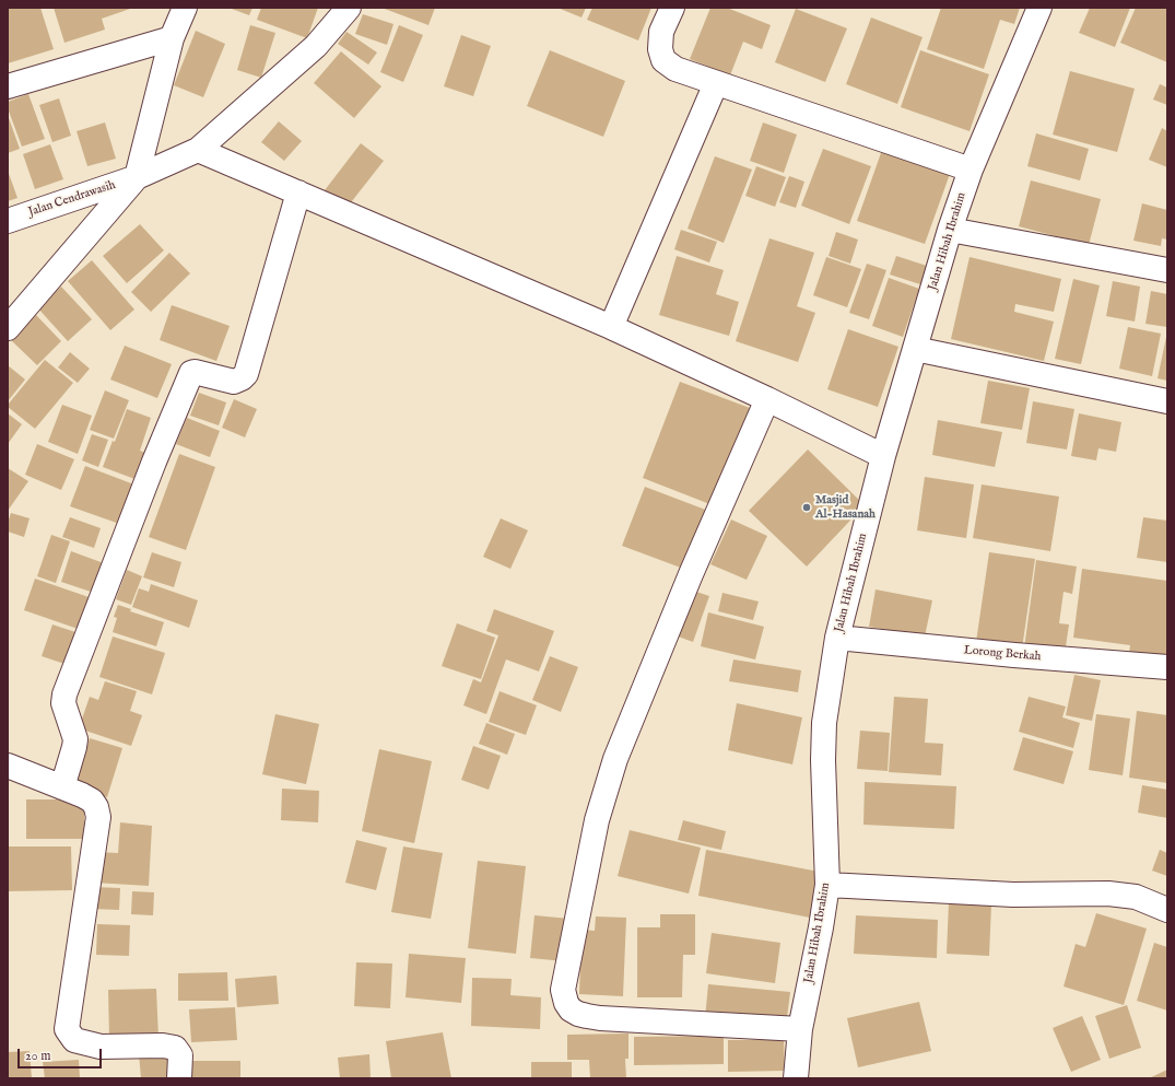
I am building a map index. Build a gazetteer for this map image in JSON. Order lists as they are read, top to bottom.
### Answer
{
  "streets": {
    "street": ["Jalan Cendrawasih", "Jalan Hibah Ibrahim", "Lorong Berkah"]
  },
  "crossings": [
    ["Jalan Hibah Ibrahim", "Lorong Berkah"]
  ],
  "places": ["Masjid Al-Hasanah"],
  "scale_bar": "20 m"
}
